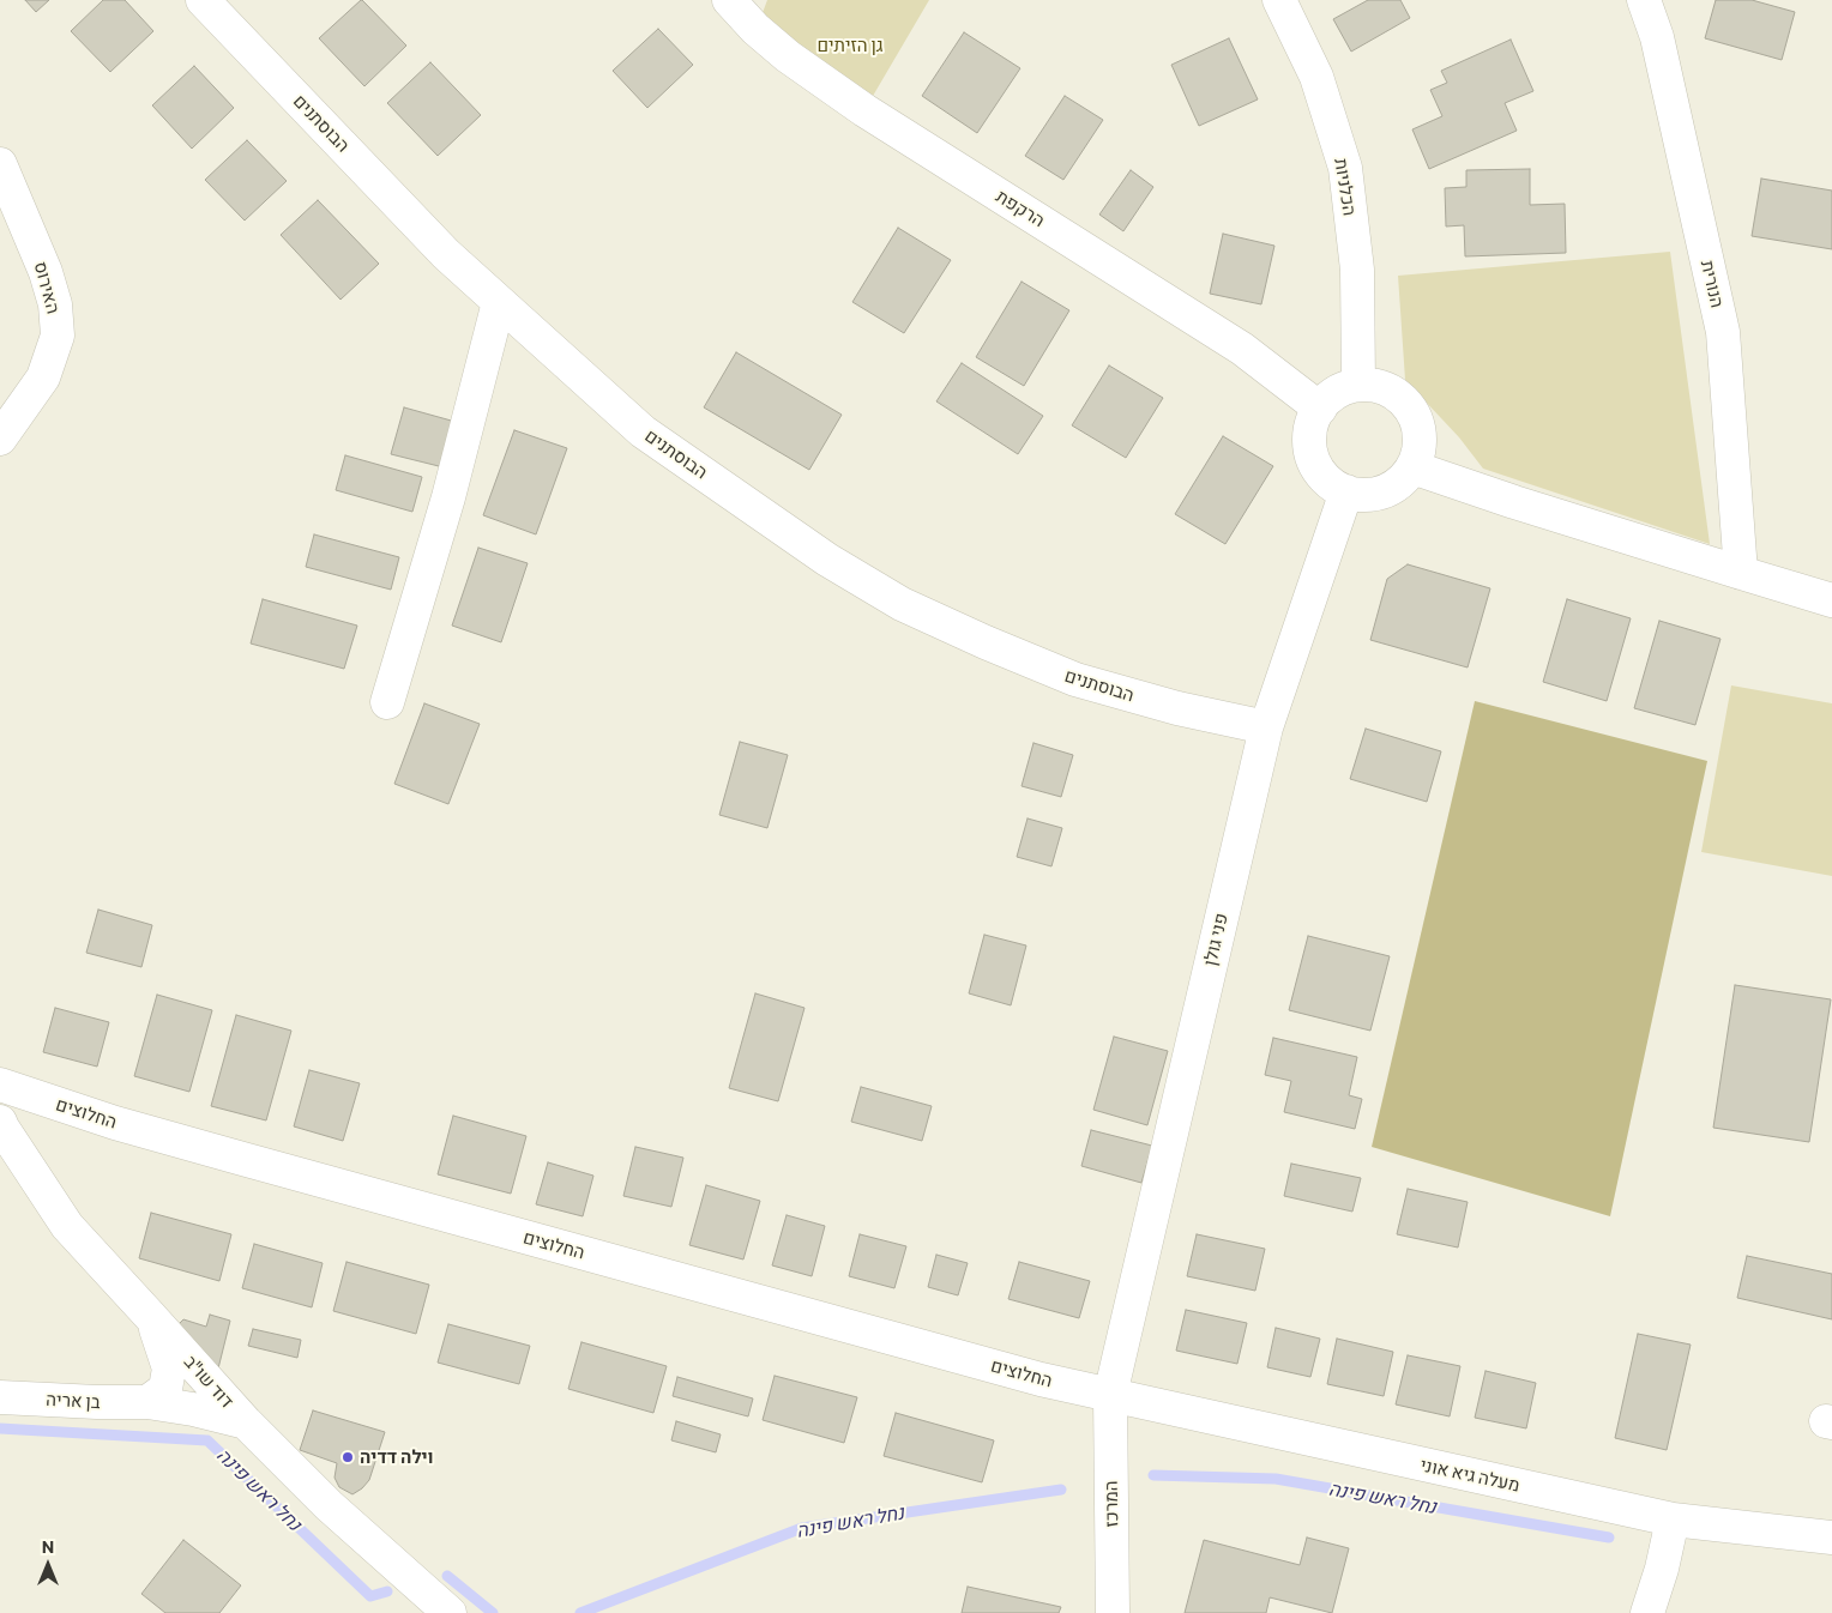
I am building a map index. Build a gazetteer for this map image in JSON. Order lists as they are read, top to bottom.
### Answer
{
  "streets": {
    "street": [
      "הבוסתנים",
      "הכלניות",
      "הרקפת",
      "הנורית",
      "האירוס",
      "פני גולן",
      "החלוצים",
      "דוד שו\"ב",
      "בן אריה",
      "מעלה גיא אוני",
      "המרכז"
    ]
  },
  "crossings": [
    ["הבוסתנים", "פני גולן"],
    ["הכלניות", "הרקפת"],
    ["הכלניות", "פני גולן"],
    ["הרקפת", "פני גולן"],
    ["פני גולן", "החלוצים"],
    ["פני גולן", "מעלה גיא אוני"],
    ["פני גולן", "המרכז"],
    ["החלוצים", "מעלה גיא אוני"],
    ["החלוצים", "המרכז"],
    ["דוד שו\"ב", "בן אריה"],
    ["מעלה גיא אוני", "המרכז"]
  ],
  "water": ["נחל ראש פינה"],
  "parks": ["גן הזיתים"],
  "places": ["וילה דדיה"],
  "north": "top"
}
